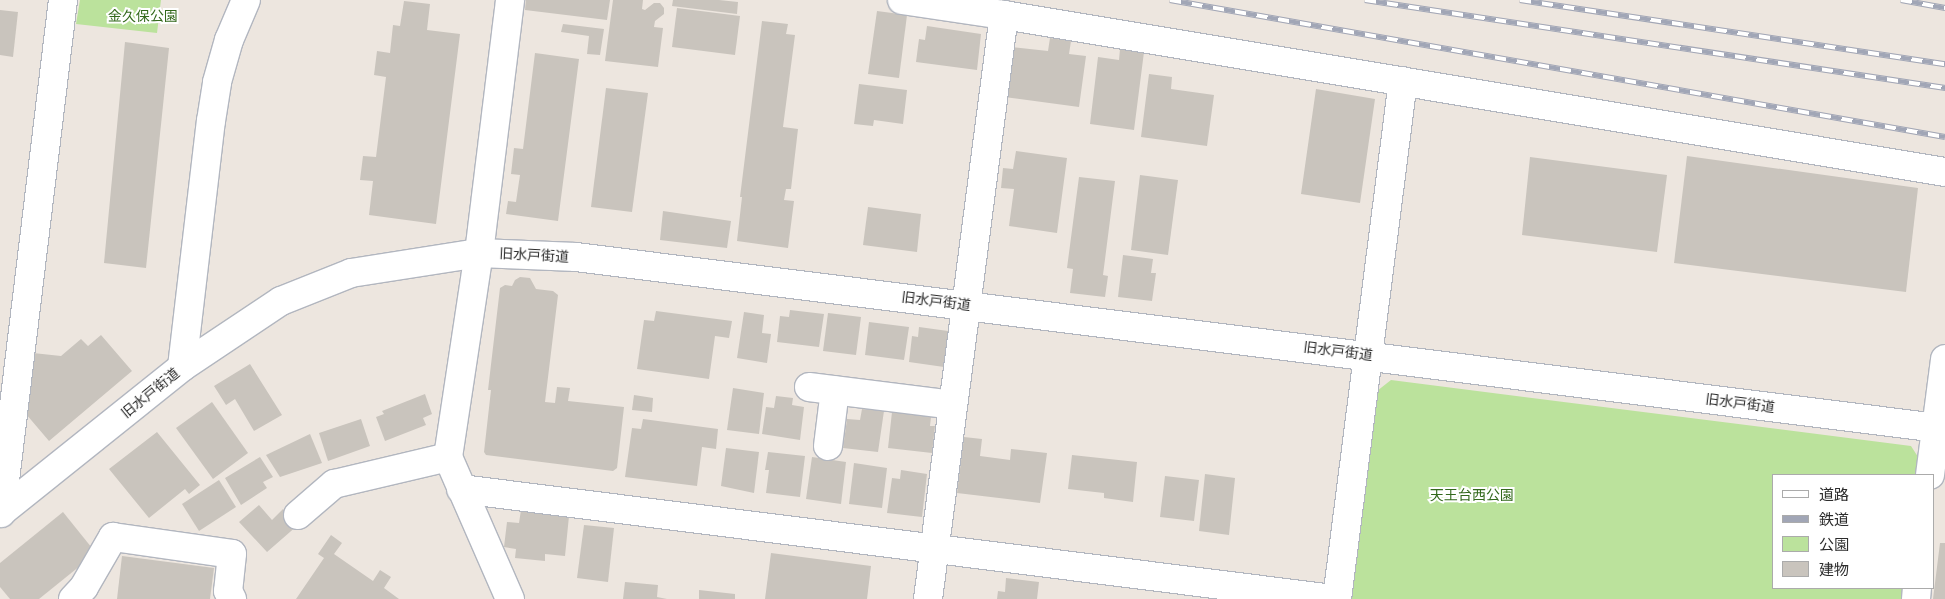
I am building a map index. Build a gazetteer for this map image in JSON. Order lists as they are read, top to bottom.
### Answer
{
  "streets": {
    "street": ["旧水戸街道"]
  },
  "parks": ["金久保公園", "天王台西公園"],
  "legend": [
    "道路",
    "鉄道",
    "公園",
    "建物"
  ]
}
